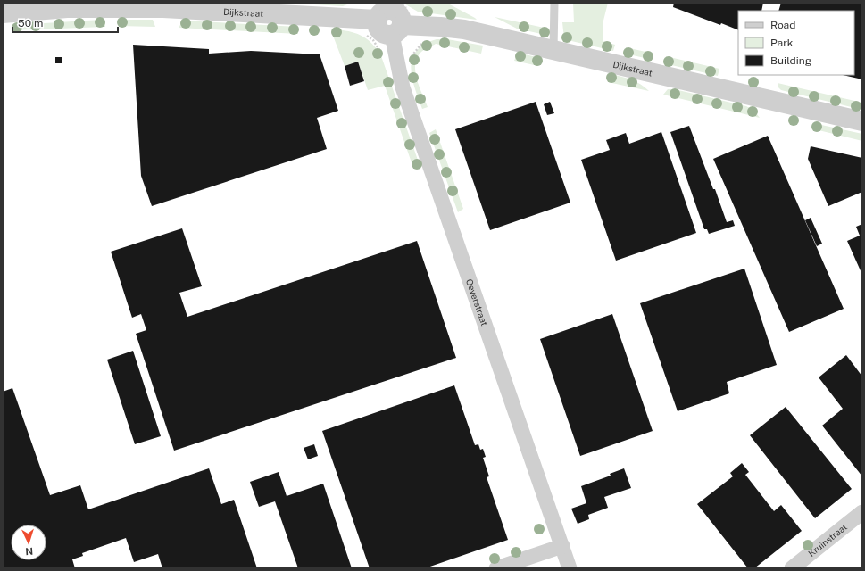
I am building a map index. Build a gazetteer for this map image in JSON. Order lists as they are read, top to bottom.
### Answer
{
  "streets": {
    "street": ["Dijkstraat", "Oeverstraat", "Kruinstraat"]
  },
  "crossings": [
    ["Dijkstraat", "Oeverstraat"]
  ],
  "legend": ["Road", "Park", "Building"],
  "scale_bar": "50 m",
  "north": "bottom"
}
